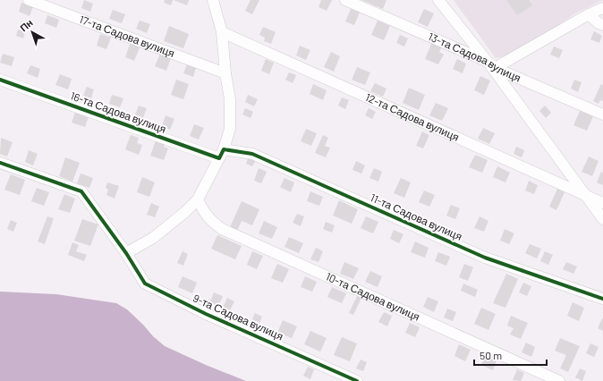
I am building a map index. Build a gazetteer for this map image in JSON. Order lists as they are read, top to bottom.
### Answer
{
  "streets": {
    "street": [
      "17-та Садова вулиця",
      "13-та Садова вулиця",
      "16-та Садова вулиця",
      "12-та Садова вулиця",
      "11-та Садова вулиця",
      "10-та Садова вулиця",
      "9-та Садова вулиця"
    ]
  },
  "crossings": [
    ["16-та Садова вулиця", "11-та Садова вулиця"]
  ],
  "scale_bar": "50 m",
  "north": "top left"
}
